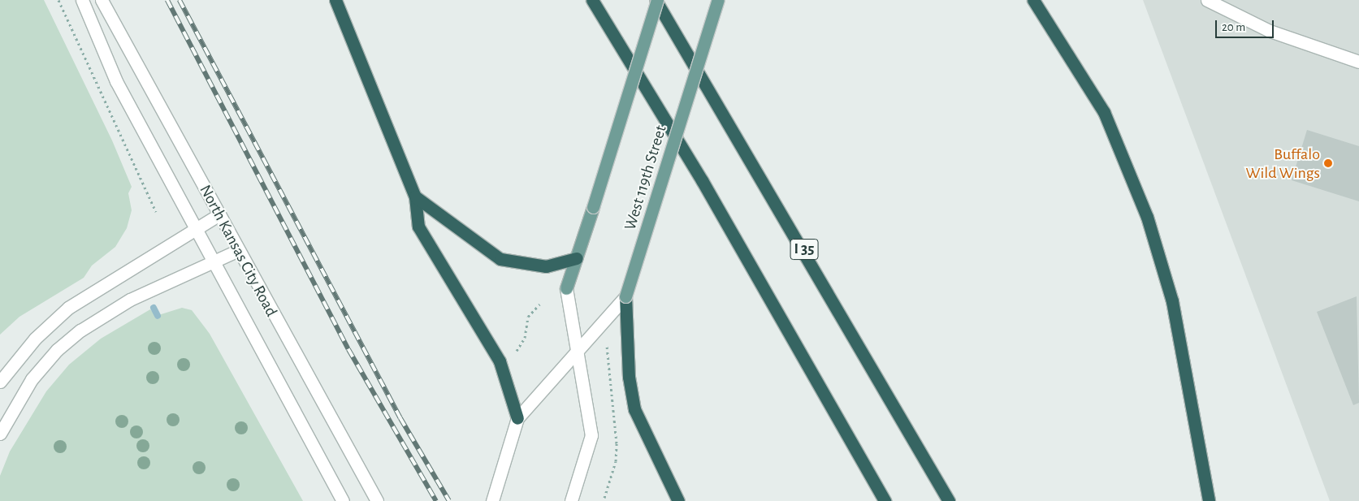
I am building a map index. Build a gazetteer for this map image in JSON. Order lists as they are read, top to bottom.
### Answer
{
  "streets": {
    "highway": ["I 35"],
    "main road": ["West 119th Street", "North Kansas City Road"]
  },
  "places": ["Buffalo Wild Wings"],
  "scale_bar": "20 m"
}
